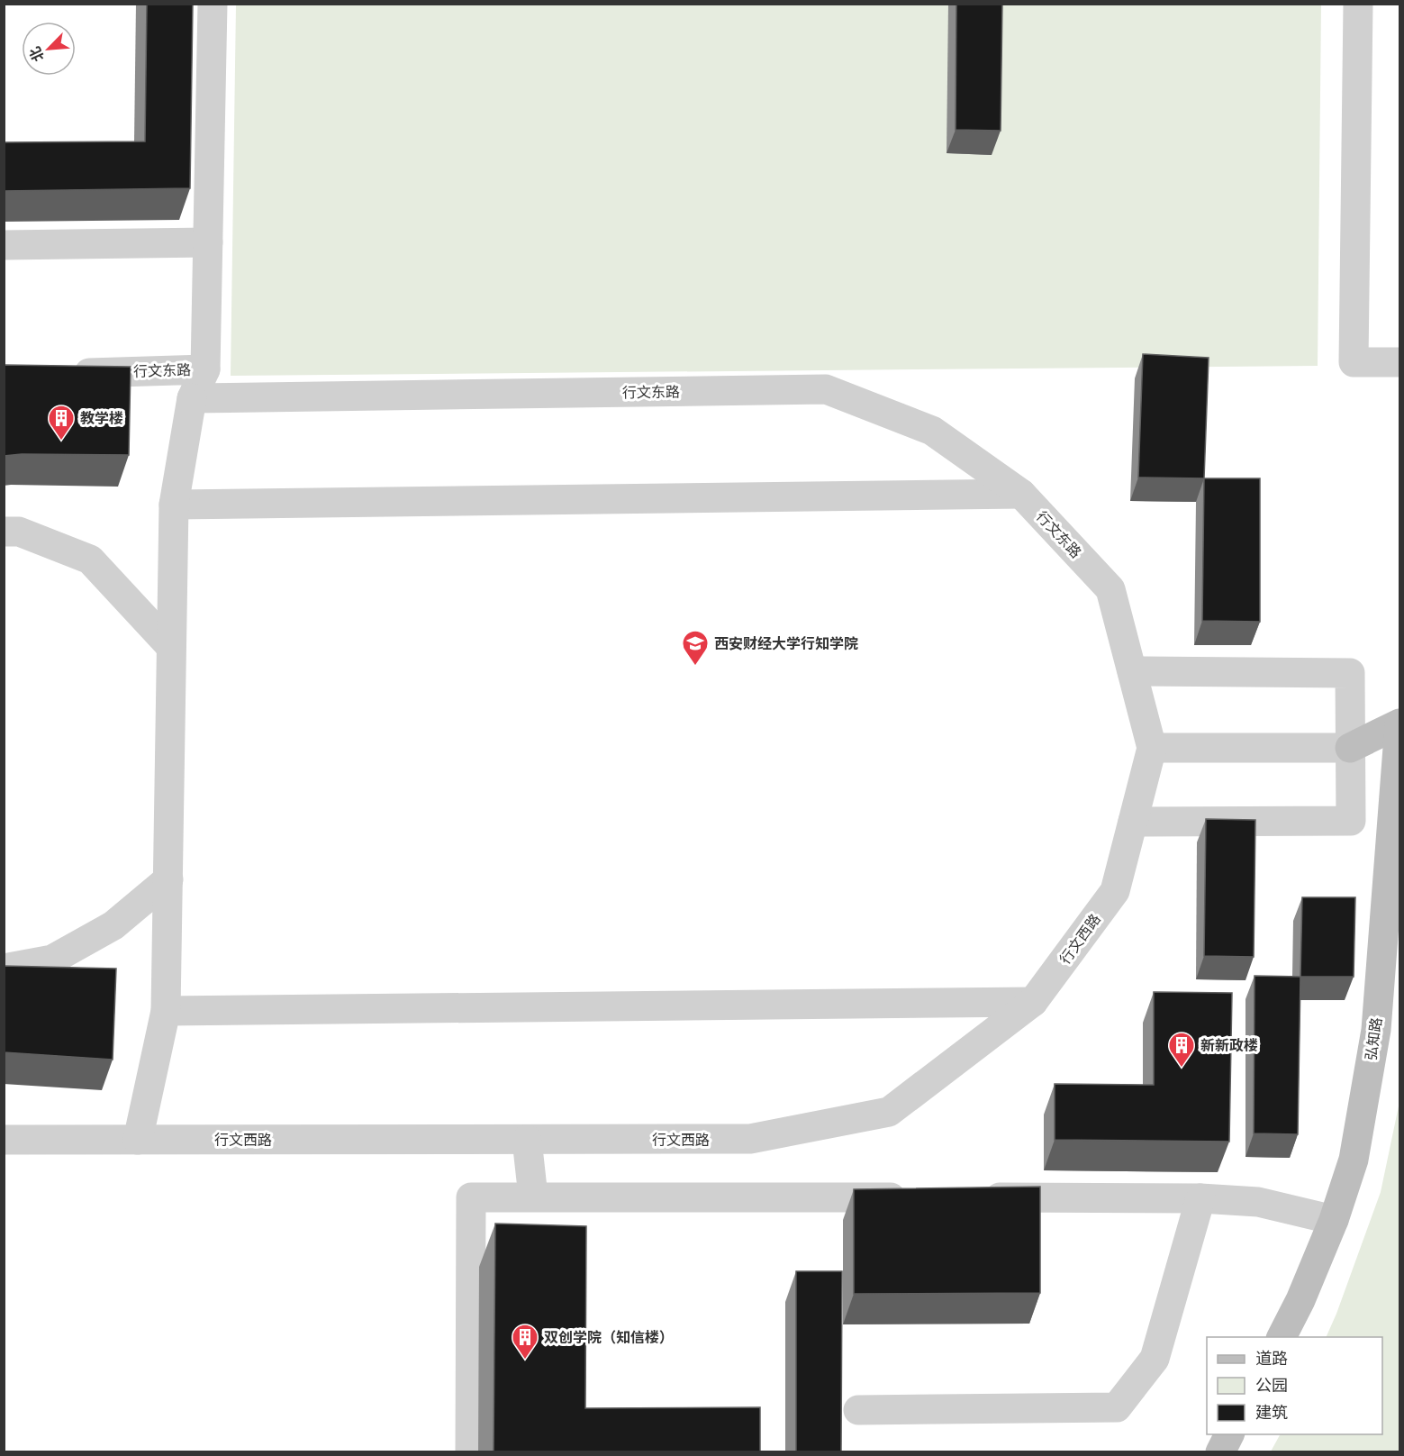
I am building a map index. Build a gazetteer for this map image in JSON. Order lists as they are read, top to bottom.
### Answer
{
  "streets": {
    "street": ["行文东路", "行文西路", "弘知路"]
  },
  "crossings": [
    ["行文东路", "行文西路"]
  ],
  "places": {
    "building": ["教学楼", "新新政楼", "双创学院（知信楼）"],
    "school or university": ["西安财经大学行知学院"]
  },
  "legend": ["道路", "公园", "建筑"],
  "north": "bottom left"
}
